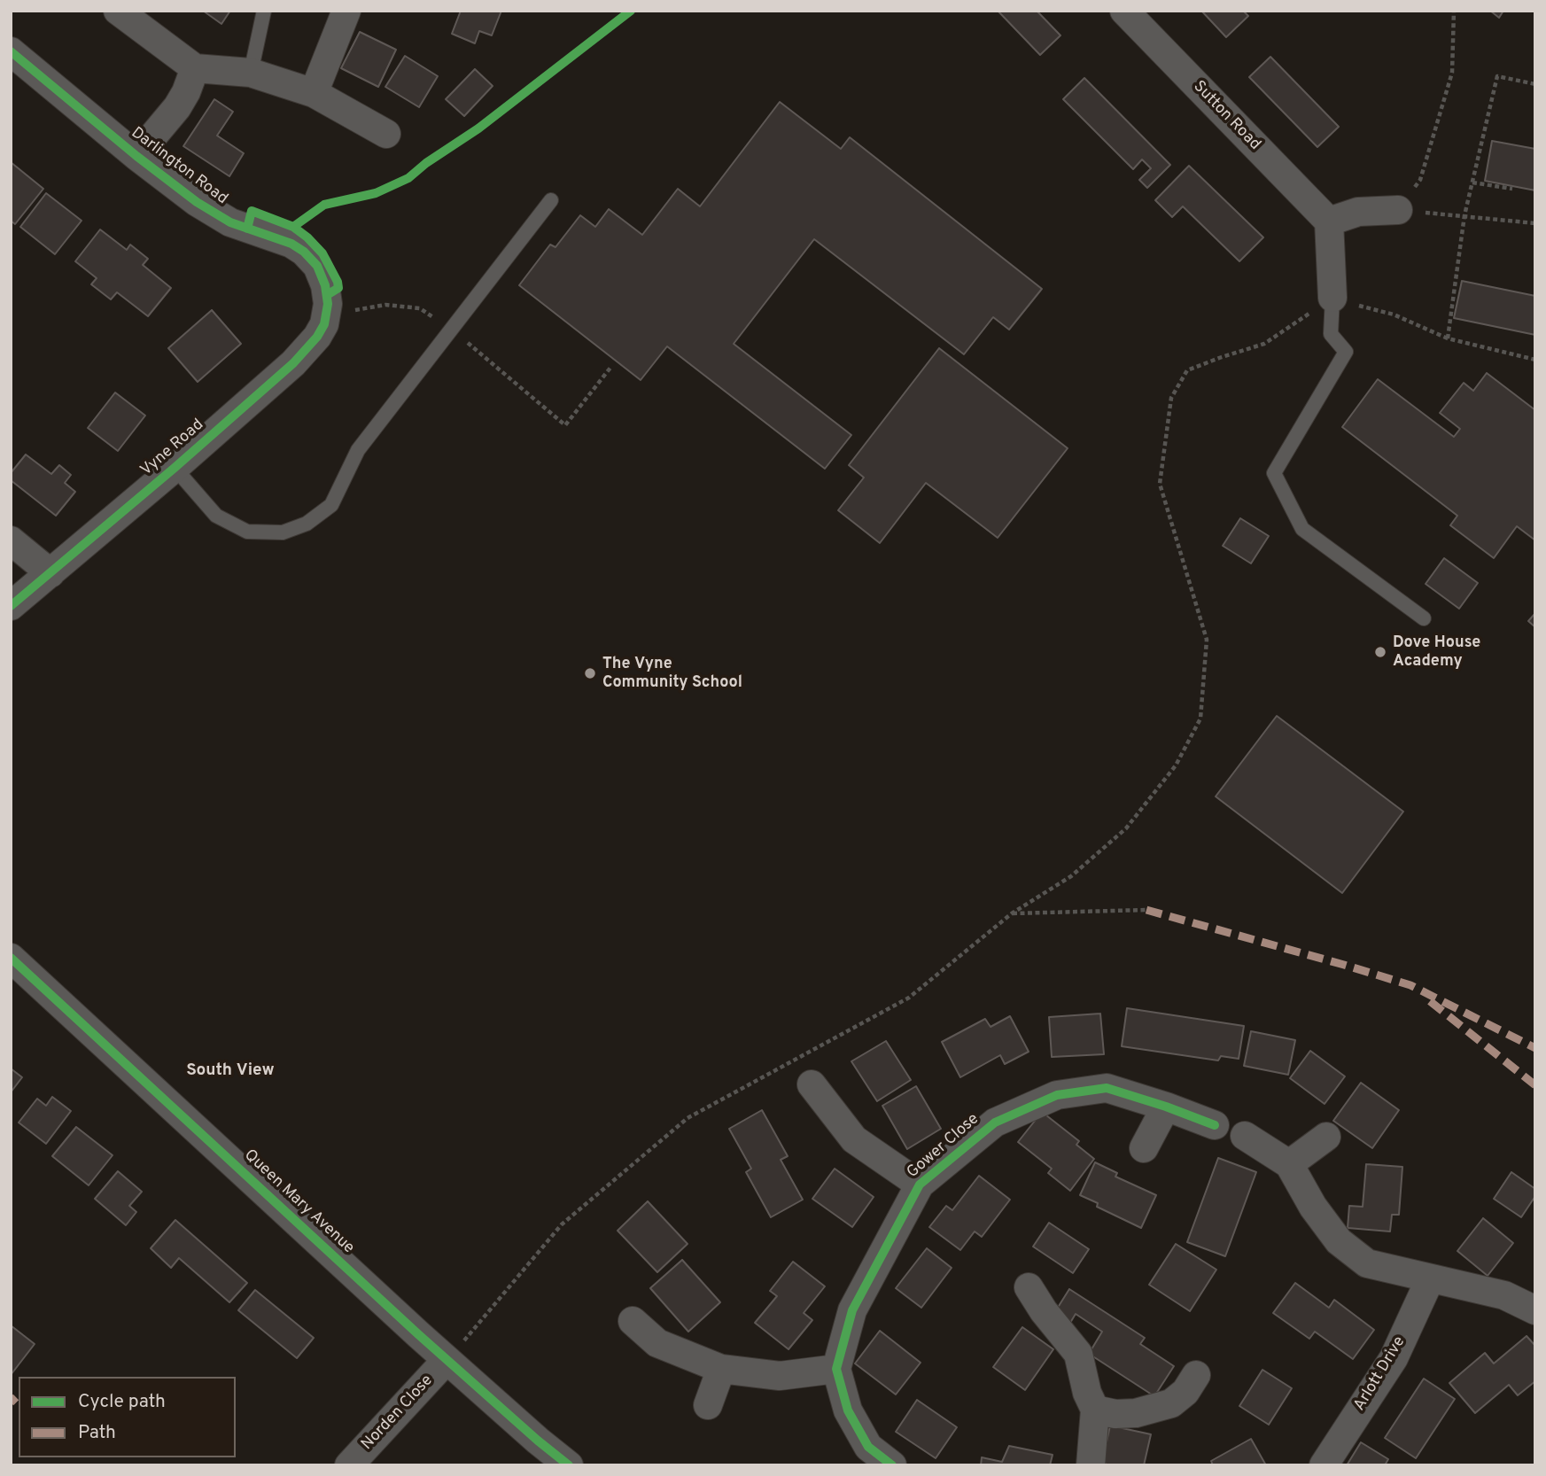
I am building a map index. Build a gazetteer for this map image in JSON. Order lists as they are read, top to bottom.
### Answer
{
  "streets": {
    "street": [
      "Sutton Road",
      "Darlington Road",
      "Vyne Road",
      "Gower Close",
      "Queen Mary Avenue",
      "Arlott Drive",
      "Norden Close"
    ]
  },
  "crossings": [
    ["Darlington Road", "Vyne Road"],
    ["Queen Mary Avenue", "Norden Close"]
  ],
  "districts": ["South View"],
  "places": ["Dove House Academy", "The Vyne Community School"],
  "legend": ["Cycle path", "Path"]
}
